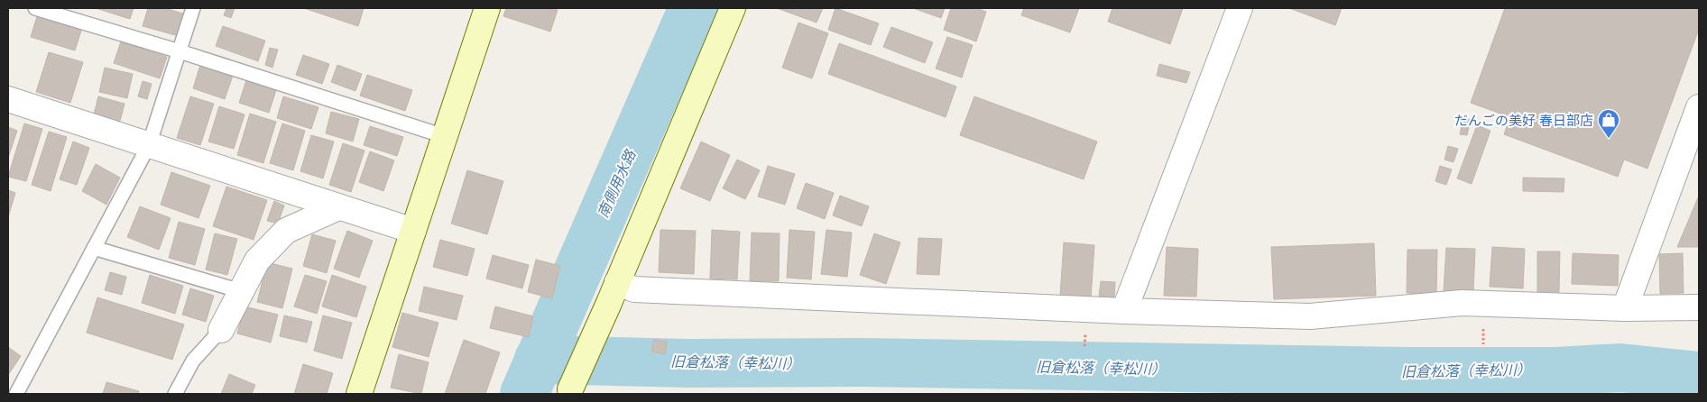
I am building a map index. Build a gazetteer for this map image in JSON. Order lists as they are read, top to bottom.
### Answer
{
  "water": ["南側用水路", "旧倉松落（幸松川）"],
  "places": {
    "shop": ["だんごの美好 春日部店"]
  }
}
